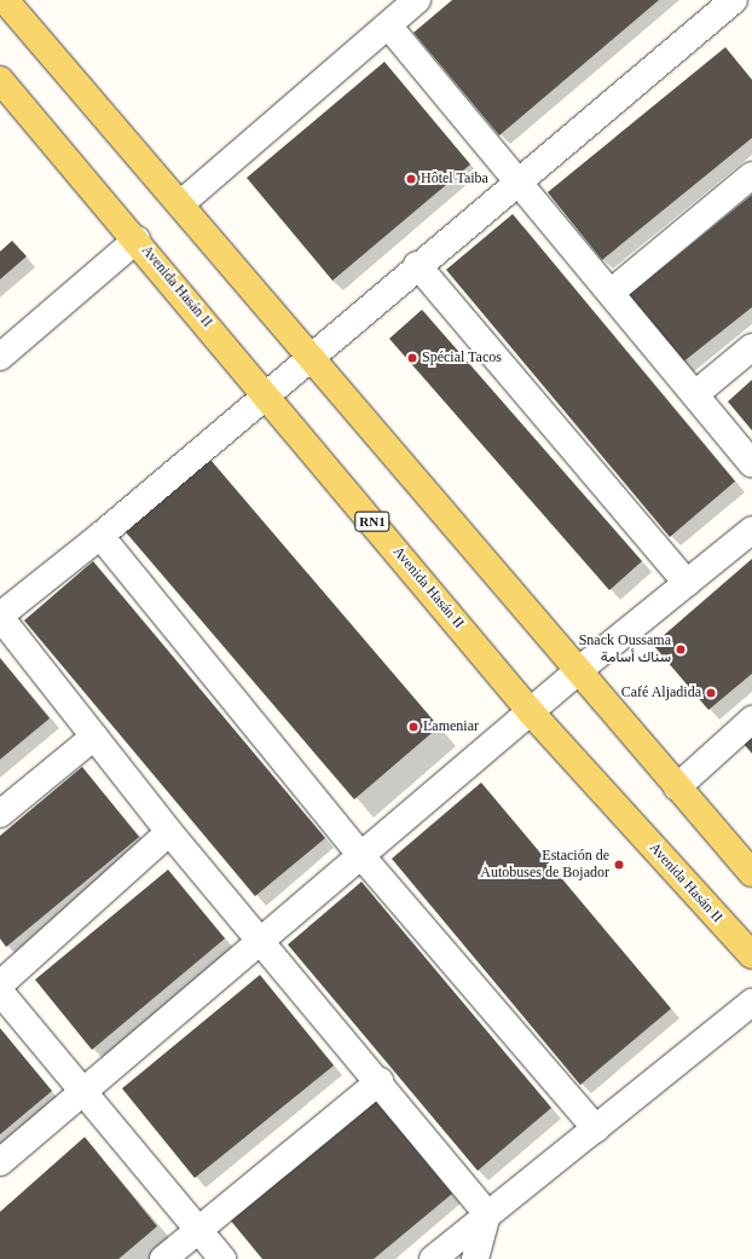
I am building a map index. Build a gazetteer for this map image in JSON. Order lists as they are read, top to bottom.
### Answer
{
  "streets": {
    "main road": ["Avenida Hasán II", "RN1"]
  },
  "places": [
    "Hôtel Taiba",
    "Spécial Tacos",
    "Snack Oussama سناك أسامة",
    "Café Aljadida",
    "Lameniar",
    "Estación de Autobuses de Bojador"
  ]
}
